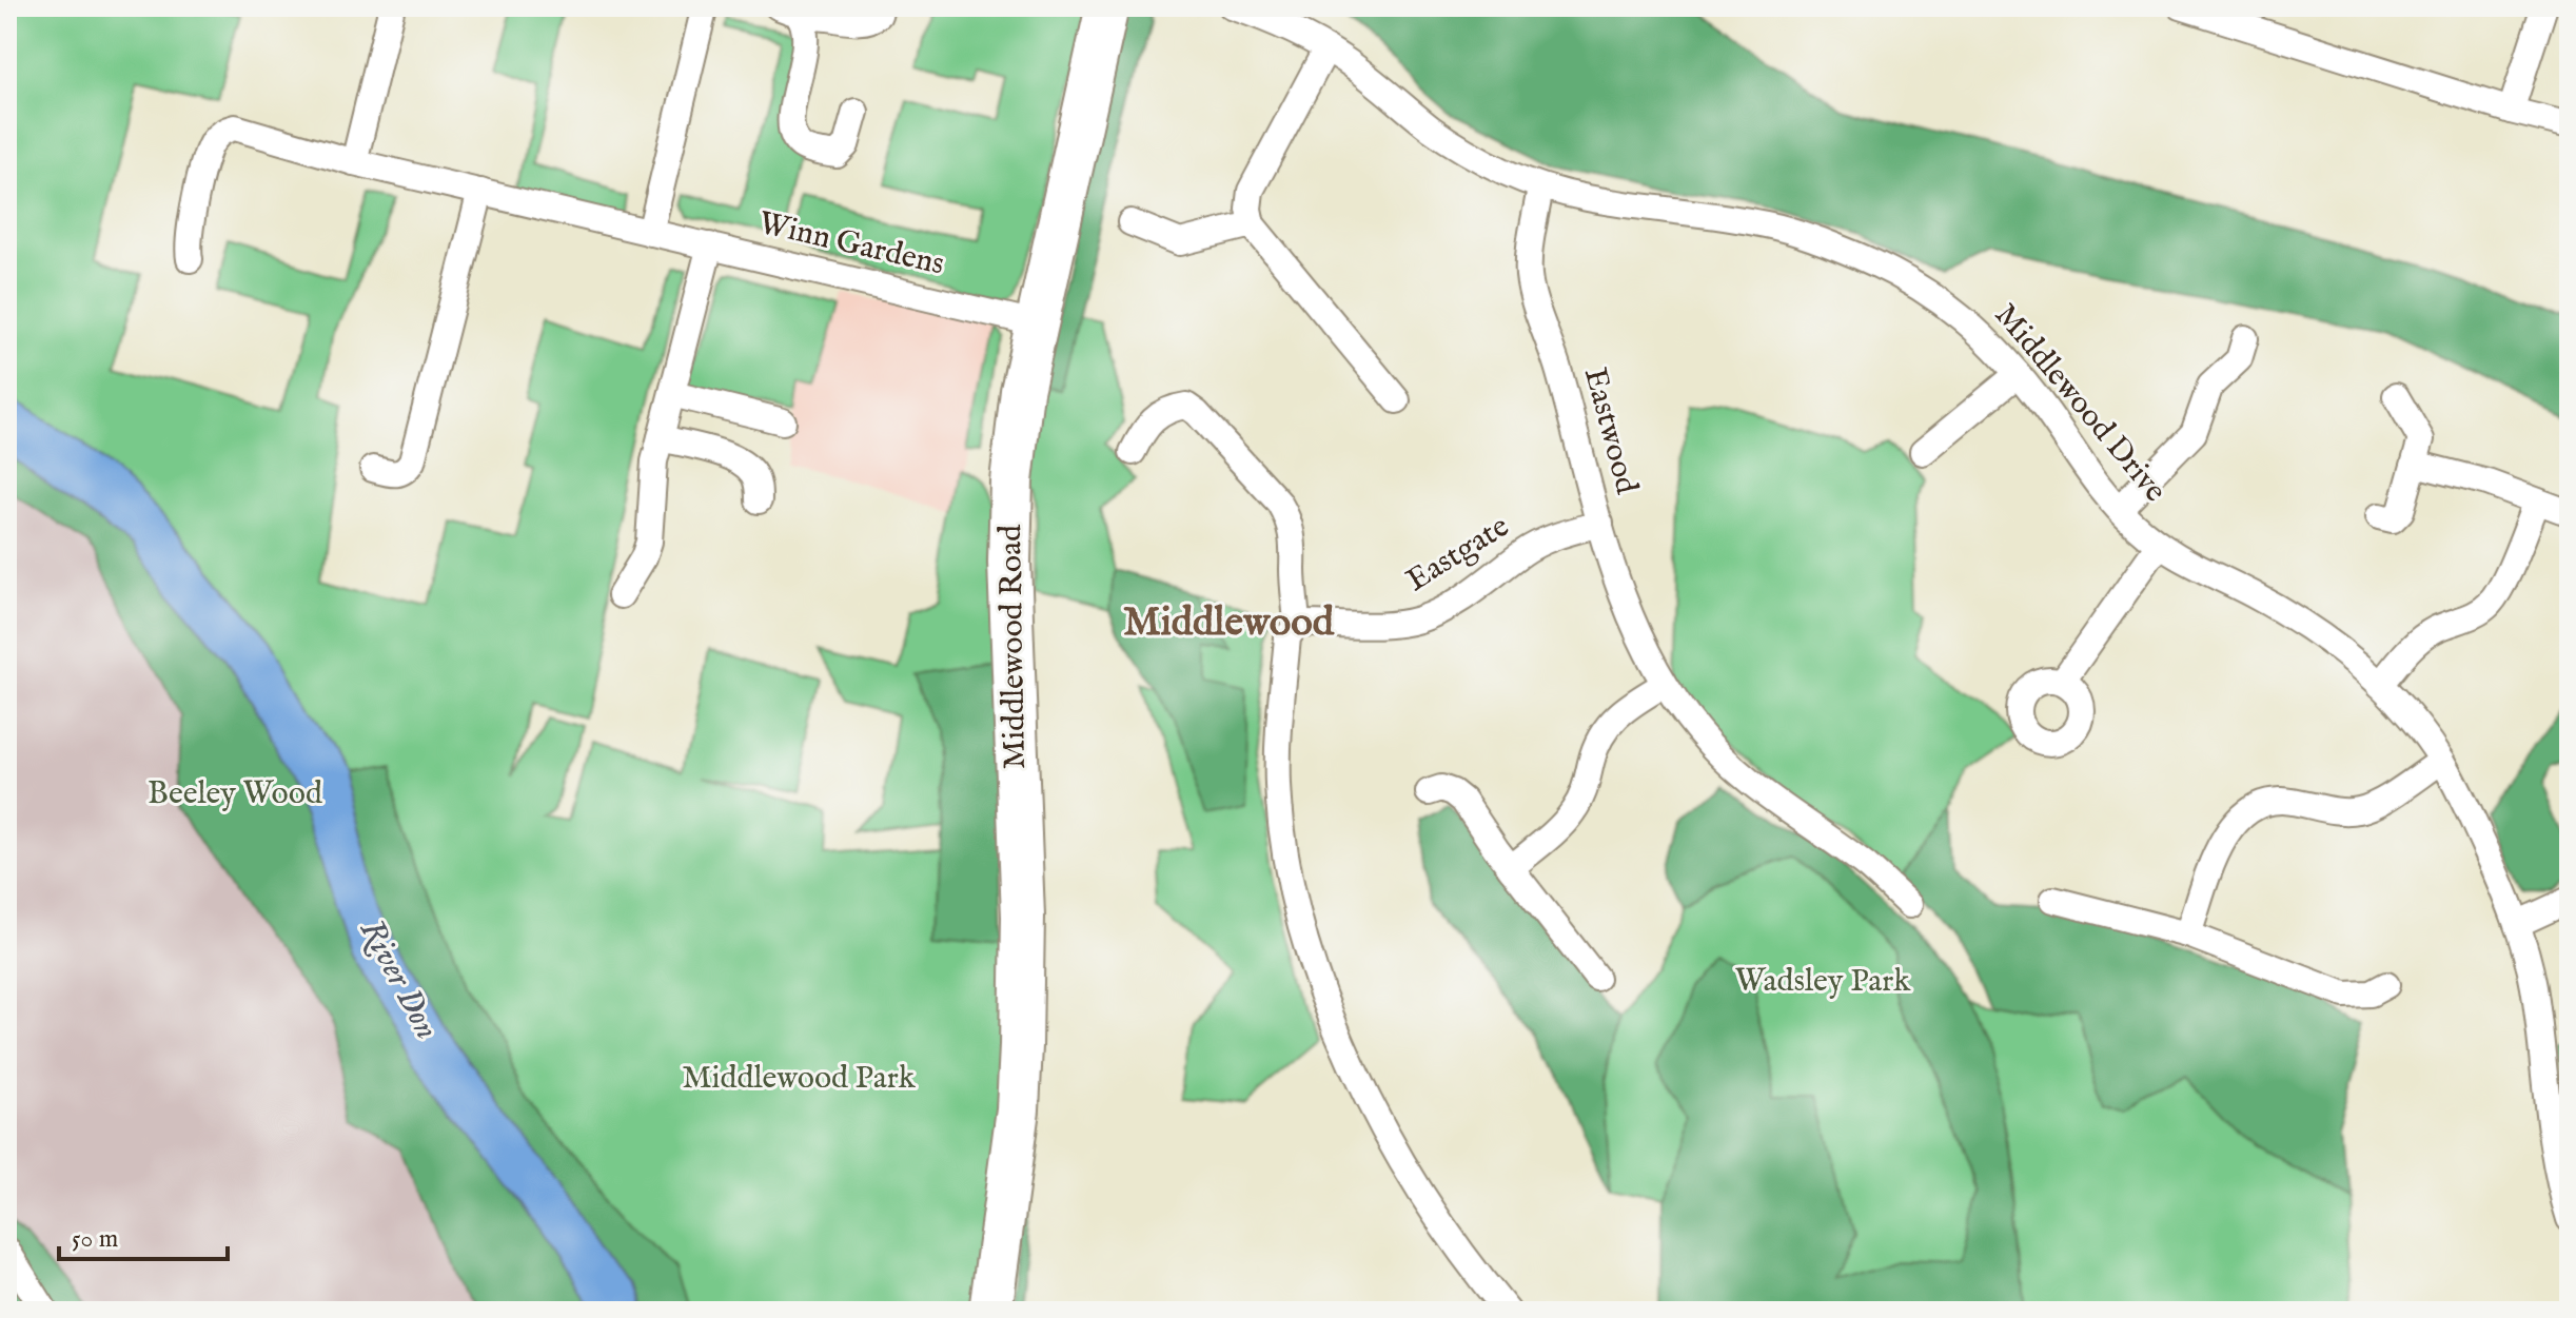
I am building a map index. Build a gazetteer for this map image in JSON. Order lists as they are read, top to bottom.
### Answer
{
  "streets": {
    "main road": ["Middlewood Road"],
    "street": [
      "Winn Gardens",
      "Middlewood Drive",
      "Eastwood",
      "Eastgate"
    ]
  },
  "crossings": [
    ["Winn Gardens", "Middlewood Road"],
    ["Middlewood Drive", "Eastwood"],
    ["Eastwood", "Eastgate"]
  ],
  "districts": ["Middlewood"],
  "water": ["River Don"],
  "parks": ["Beeley Wood", "Wadsley Park", "Middlewood Park"],
  "scale_bar": "50 m"
}
